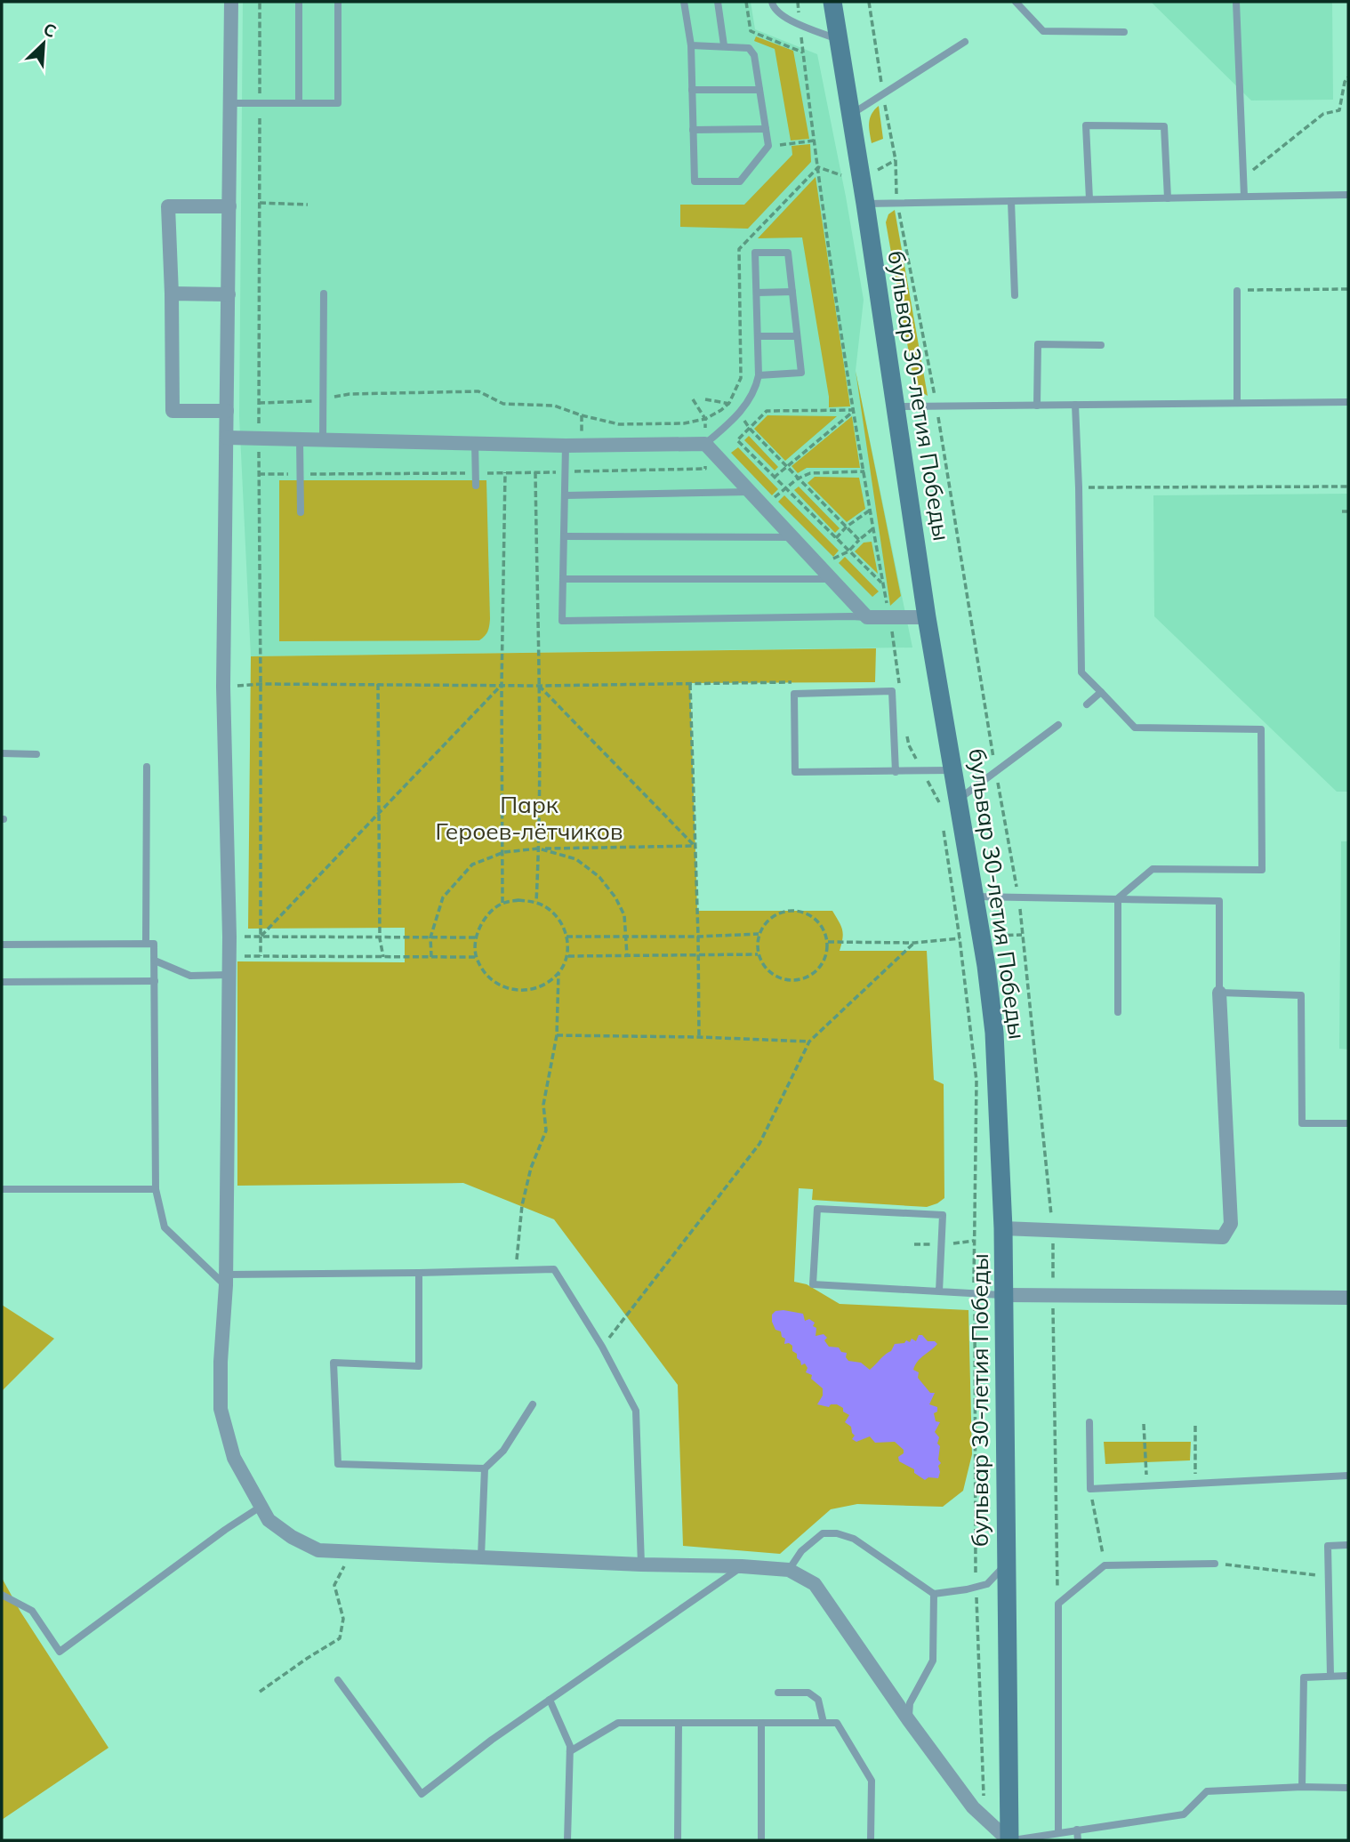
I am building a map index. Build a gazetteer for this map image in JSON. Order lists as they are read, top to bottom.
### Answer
{
  "streets": {
    "main road": ["бульвар 30-летия Победы"]
  },
  "parks": ["Парк Героев-лётчиков"],
  "north": "top right"
}
